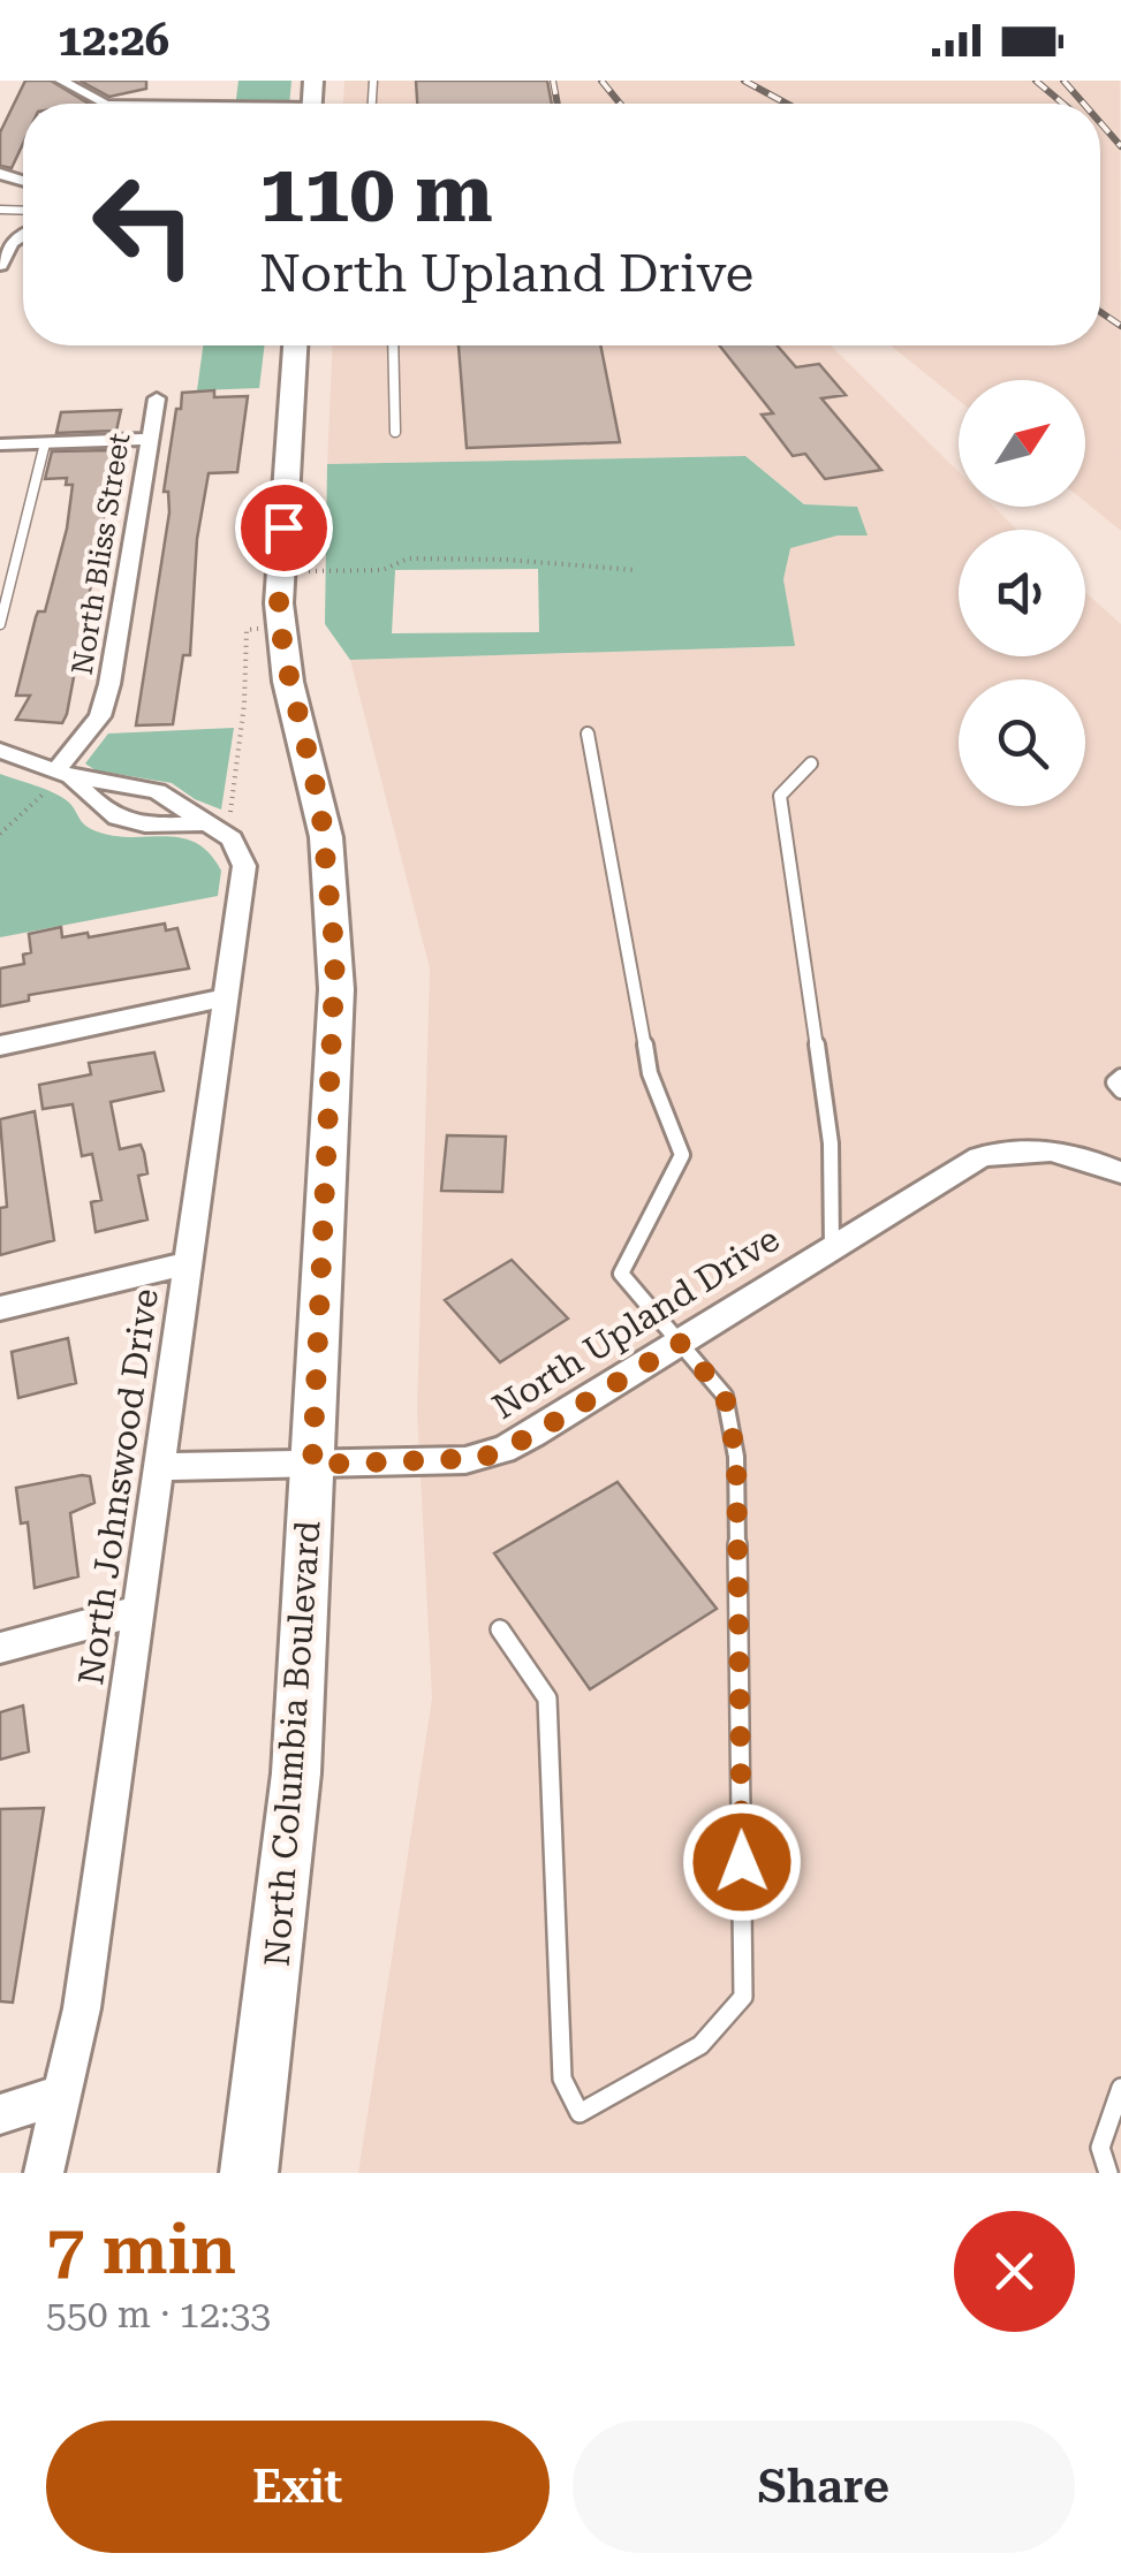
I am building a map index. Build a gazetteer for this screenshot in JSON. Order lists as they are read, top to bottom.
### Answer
{
  "streets": {
    "main road": ["North Columbia Boulevard"],
    "street": ["North Bliss Street", "North Upland Drive", "North Johnswood Drive"]
  },
  "crossings": [
    ["North Upland Drive", "North Johnswood Drive"],
    ["North Upland Drive", "North Columbia Boulevard"]
  ],
  "north": "top right",
  "page": {
    "status": "12:26",
    "turn": ["110 m", "North Upland Drive"],
    "heading": ["7 min", "550 m · 12:33"],
    "buttons": ["Exit", "Share"]
  }
}
